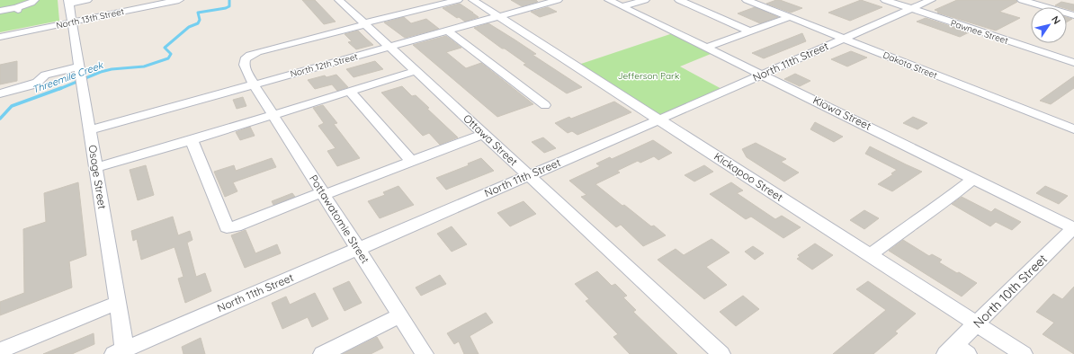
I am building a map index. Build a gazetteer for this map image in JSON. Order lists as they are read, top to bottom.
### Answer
{
  "streets": {
    "street": [
      "North 13th Street",
      "Pawnee Street",
      "North 11th Street",
      "North 12th Street",
      "Dakota Street",
      "Kiowa Street",
      "Ottawa Street",
      "Osage Street",
      "Kickapoo Street",
      "Pottawatomie Street",
      "North 10th Street"
    ]
  },
  "crossings": [
    ["North 13th Street", "Osage Street"],
    ["Pawnee Street", "North 11th Street"],
    ["North 11th Street", "Dakota Street"],
    ["North 11th Street", "Kiowa Street"],
    ["North 11th Street", "Ottawa Street"],
    ["North 11th Street", "Osage Street"],
    ["North 11th Street", "Kickapoo Street"],
    ["North 11th Street", "Pottawatomie Street"],
    ["North 12th Street", "Ottawa Street"],
    ["North 12th Street", "Osage Street"],
    ["North 12th Street", "Kickapoo Street"],
    ["North 12th Street", "Pottawatomie Street"],
    ["Kiowa Street", "North 10th Street"],
    ["Ottawa Street", "Pottawatomie Street"],
    ["Kickapoo Street", "North 10th Street"]
  ],
  "water": ["Threemile Creek"],
  "parks": ["Jefferson Park"],
  "north": "top right"
}
